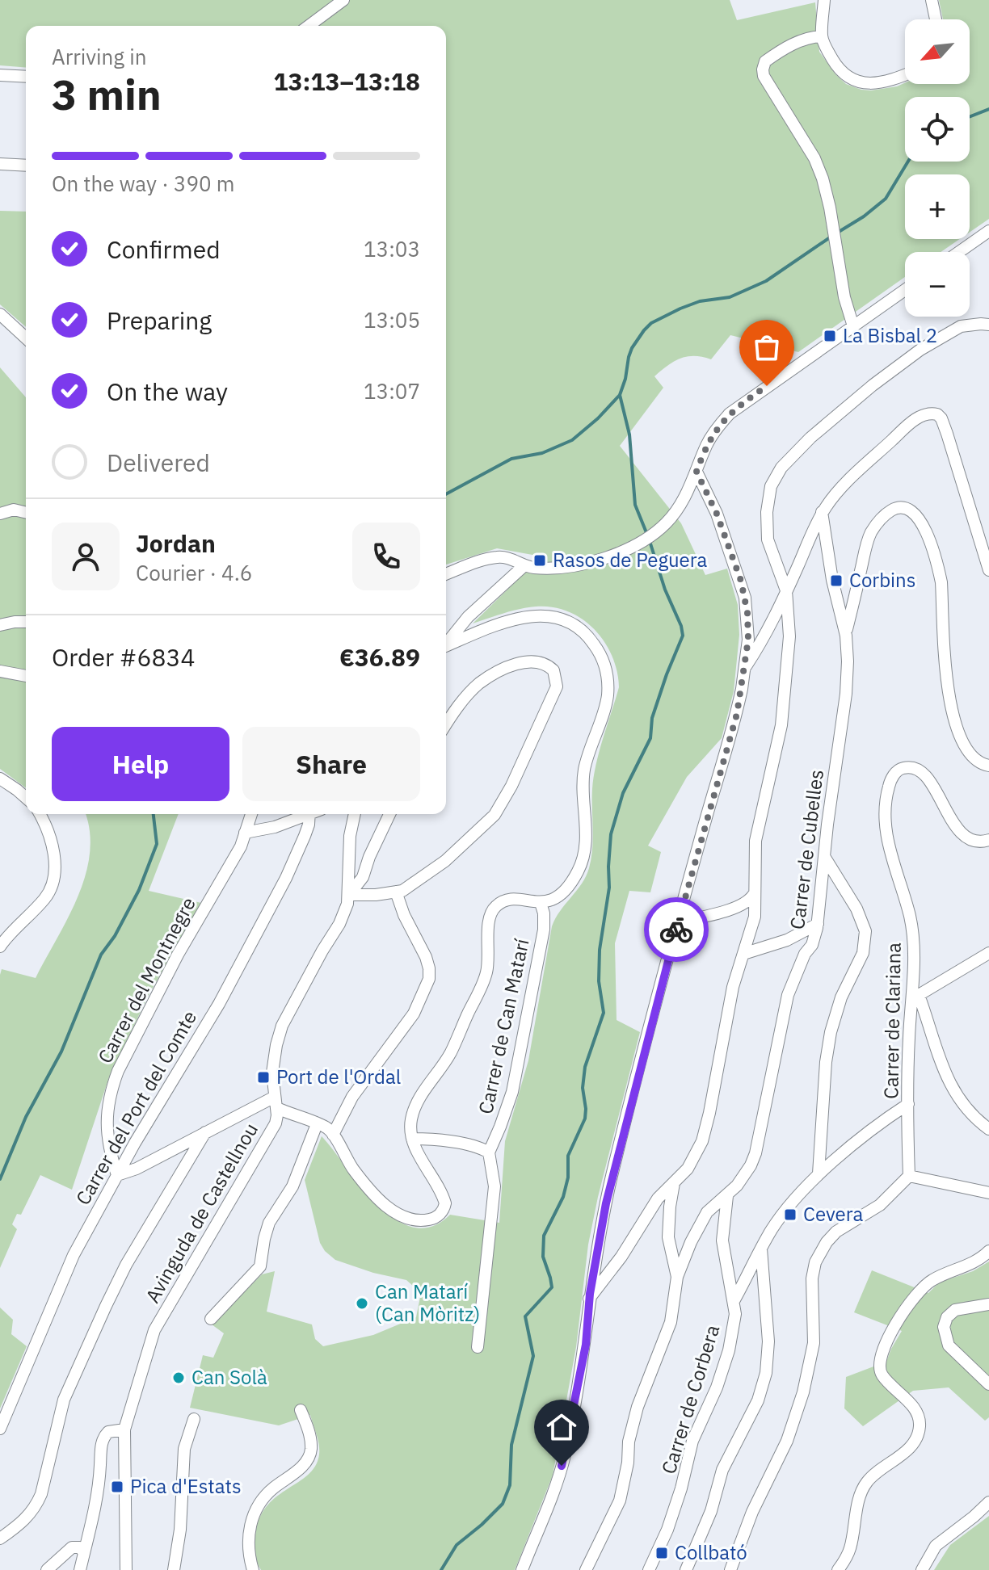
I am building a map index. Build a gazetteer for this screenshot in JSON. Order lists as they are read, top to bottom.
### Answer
{
  "streets": {
    "street": [
      "Carrer de Cubelles",
      "Carrer del Montnegre",
      "Carrer de Clariana",
      "Carrer de Can Matarí",
      "Carrer del Port del Comte",
      "Avinguda de Castellnou",
      "Carrer de Corbera"
    ]
  },
  "crossings": [
    ["Carrer de Cubelles", "Carrer de Corbera"],
    ["Carrer del Montnegre", "Carrer del Port del Comte"]
  ],
  "places": {
    "transit": [
      "La Bisbal 2",
      "Rasos de Peguera",
      "Corbins",
      "Port de l'Ordal",
      "Cevera",
      "Pica d'Estats",
      "Collbató"
    ],
    "other": ["Can Matarí (Can Mòritz)", "Can Solà"]
  },
  "north": "bottom left",
  "page": {
    "map_buttons": ["+", "−"],
    "heading": ["3 min", "Arriving in", "13:13–13:18"],
    "panel": [
      "Jordan",
      "Courier · 4.6",
      "Order #6834",
      "€36.89"
    ],
    "bar": "On the way · 390 m",
    "list": [
      ["Confirmed", "13:03"],
      ["Preparing", "13:05"],
      ["On the way", "13:07"],
      "Delivered"
    ],
    "buttons": ["Help", "Share"]
  }
}
